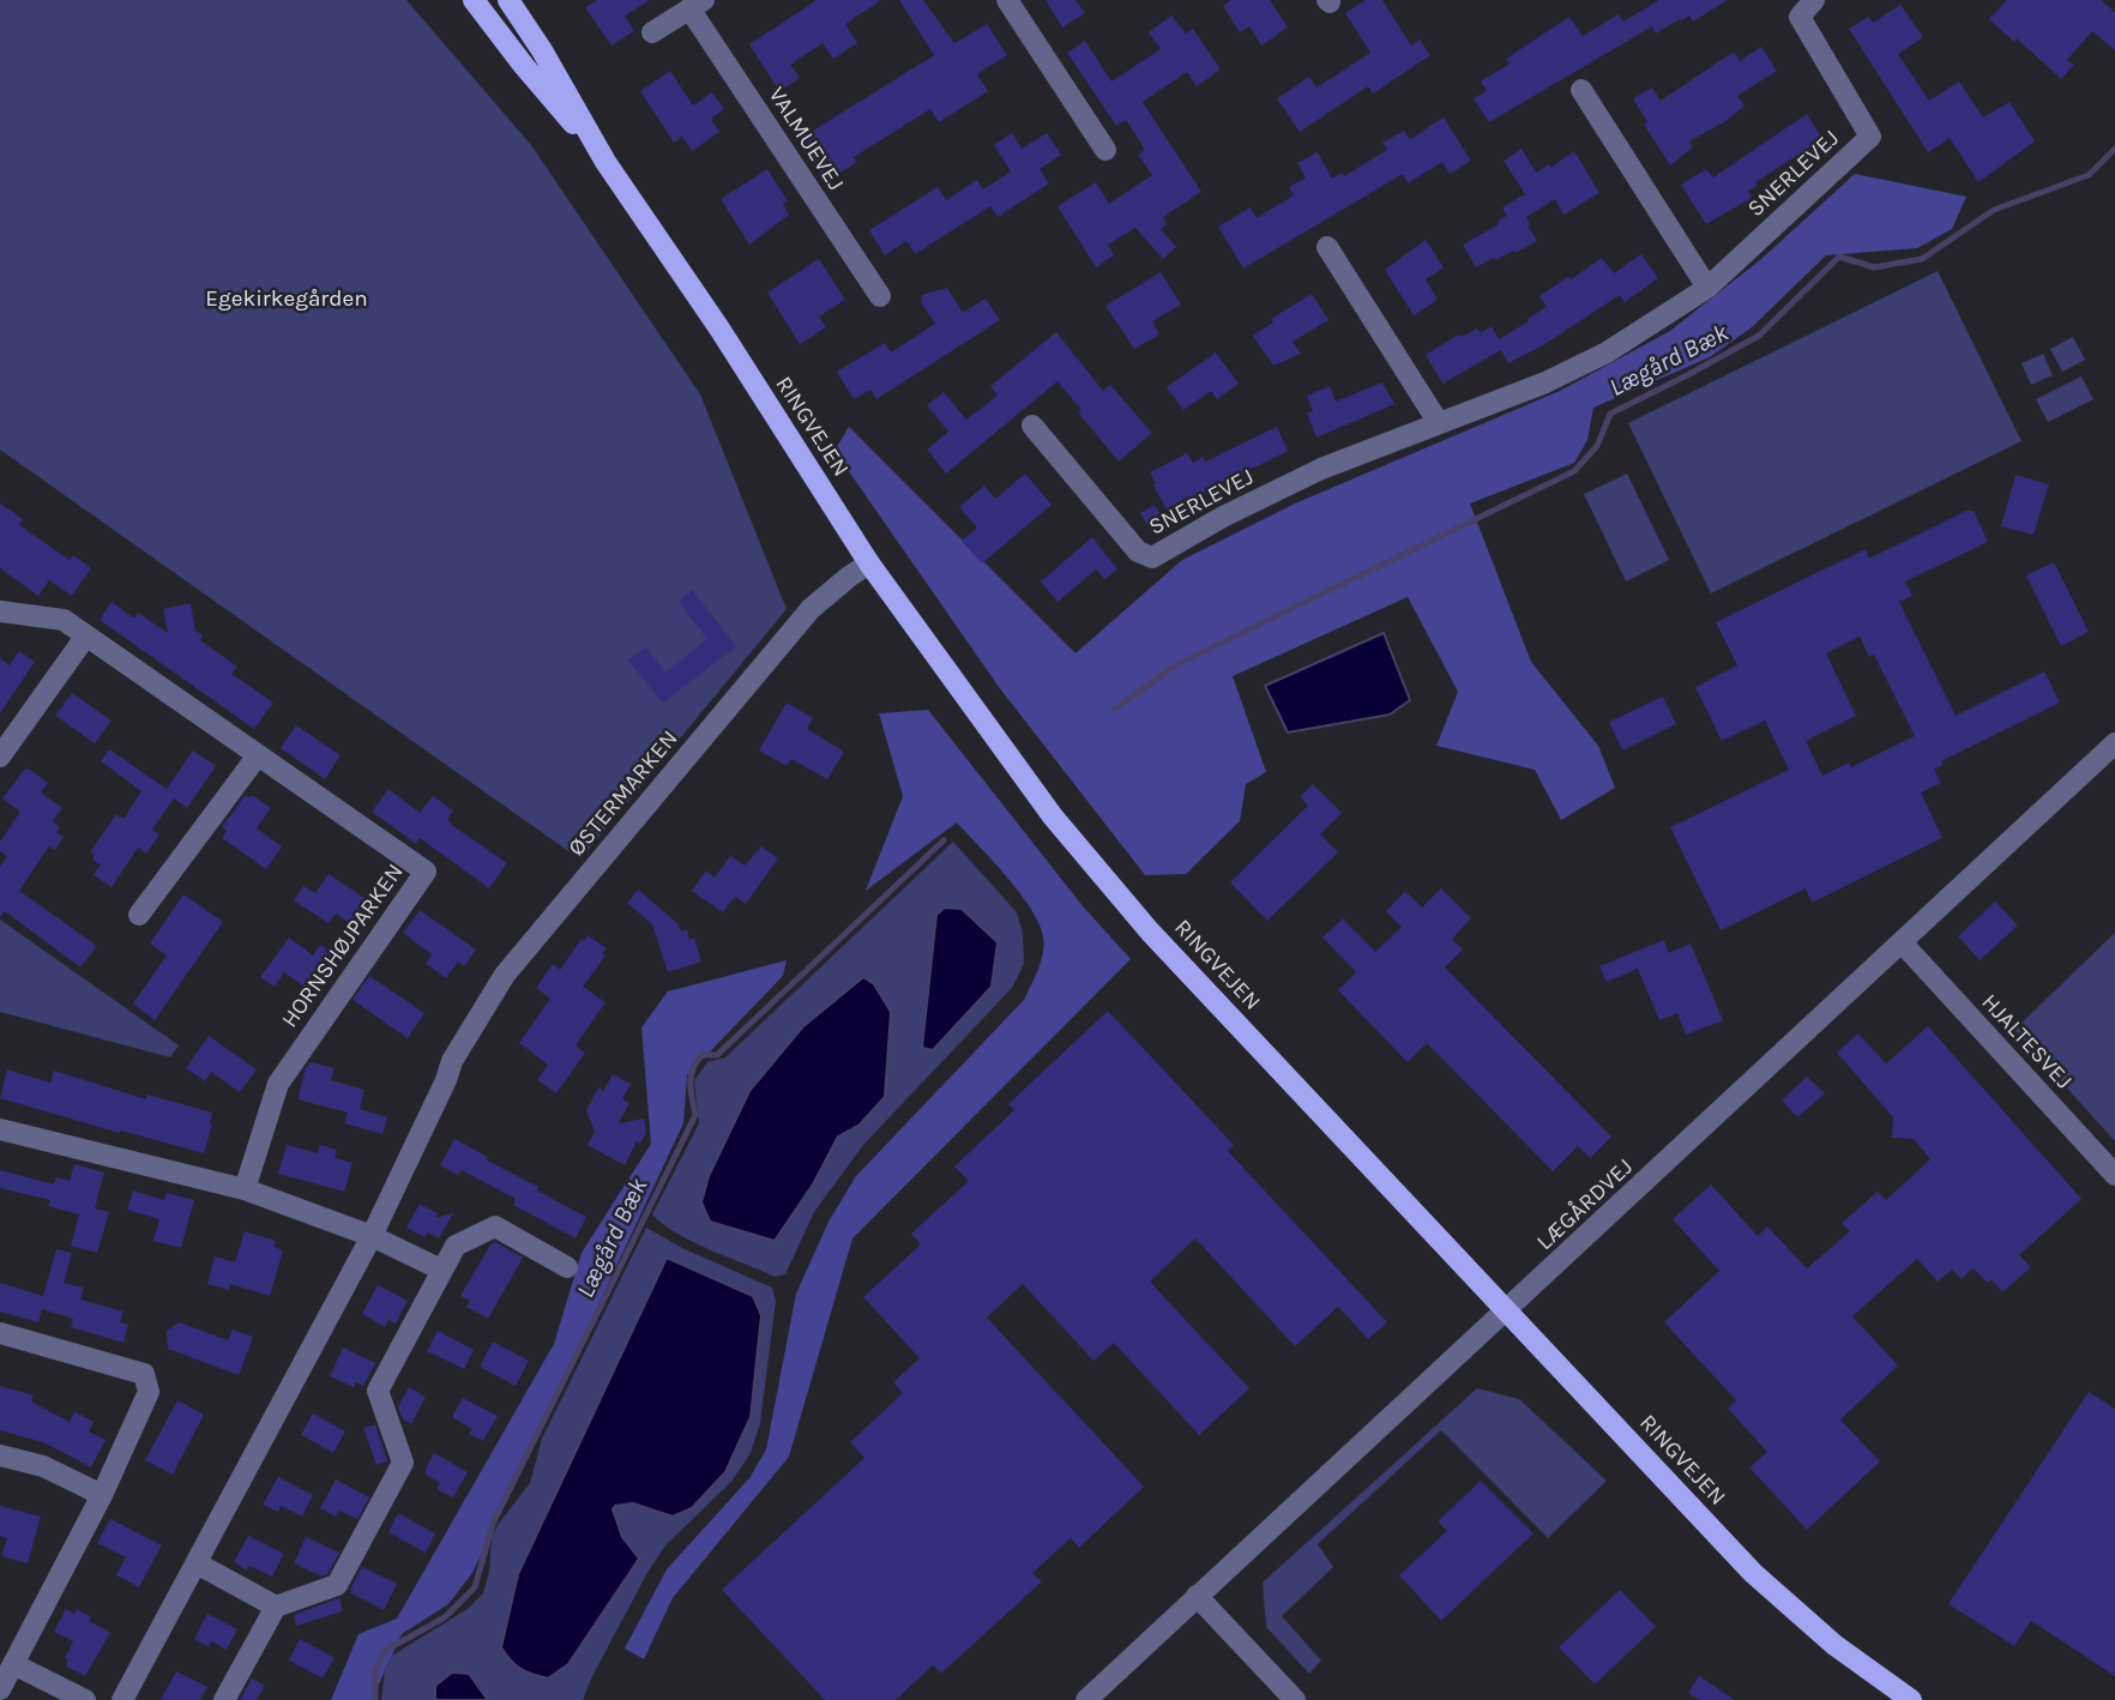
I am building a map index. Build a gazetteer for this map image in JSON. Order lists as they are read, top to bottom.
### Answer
{
  "streets": {
    "main road": ["RINGVEJEN"],
    "street": [
      "VALMUEVEJ",
      "SNERLEVEJ",
      "ØSTERMARKEN",
      "HORNSHØJPARKEN",
      "HJALTESVEJ",
      "LÆGÅRDVEJ"
    ]
  },
  "crossings": [
    ["RINGVEJEN", "ØSTERMARKEN"],
    ["RINGVEJEN", "LÆGÅRDVEJ"],
    ["HJALTESVEJ", "LÆGÅRDVEJ"]
  ],
  "water": ["Lægård Bæk"],
  "parks": ["Egekirkegården"]
}
